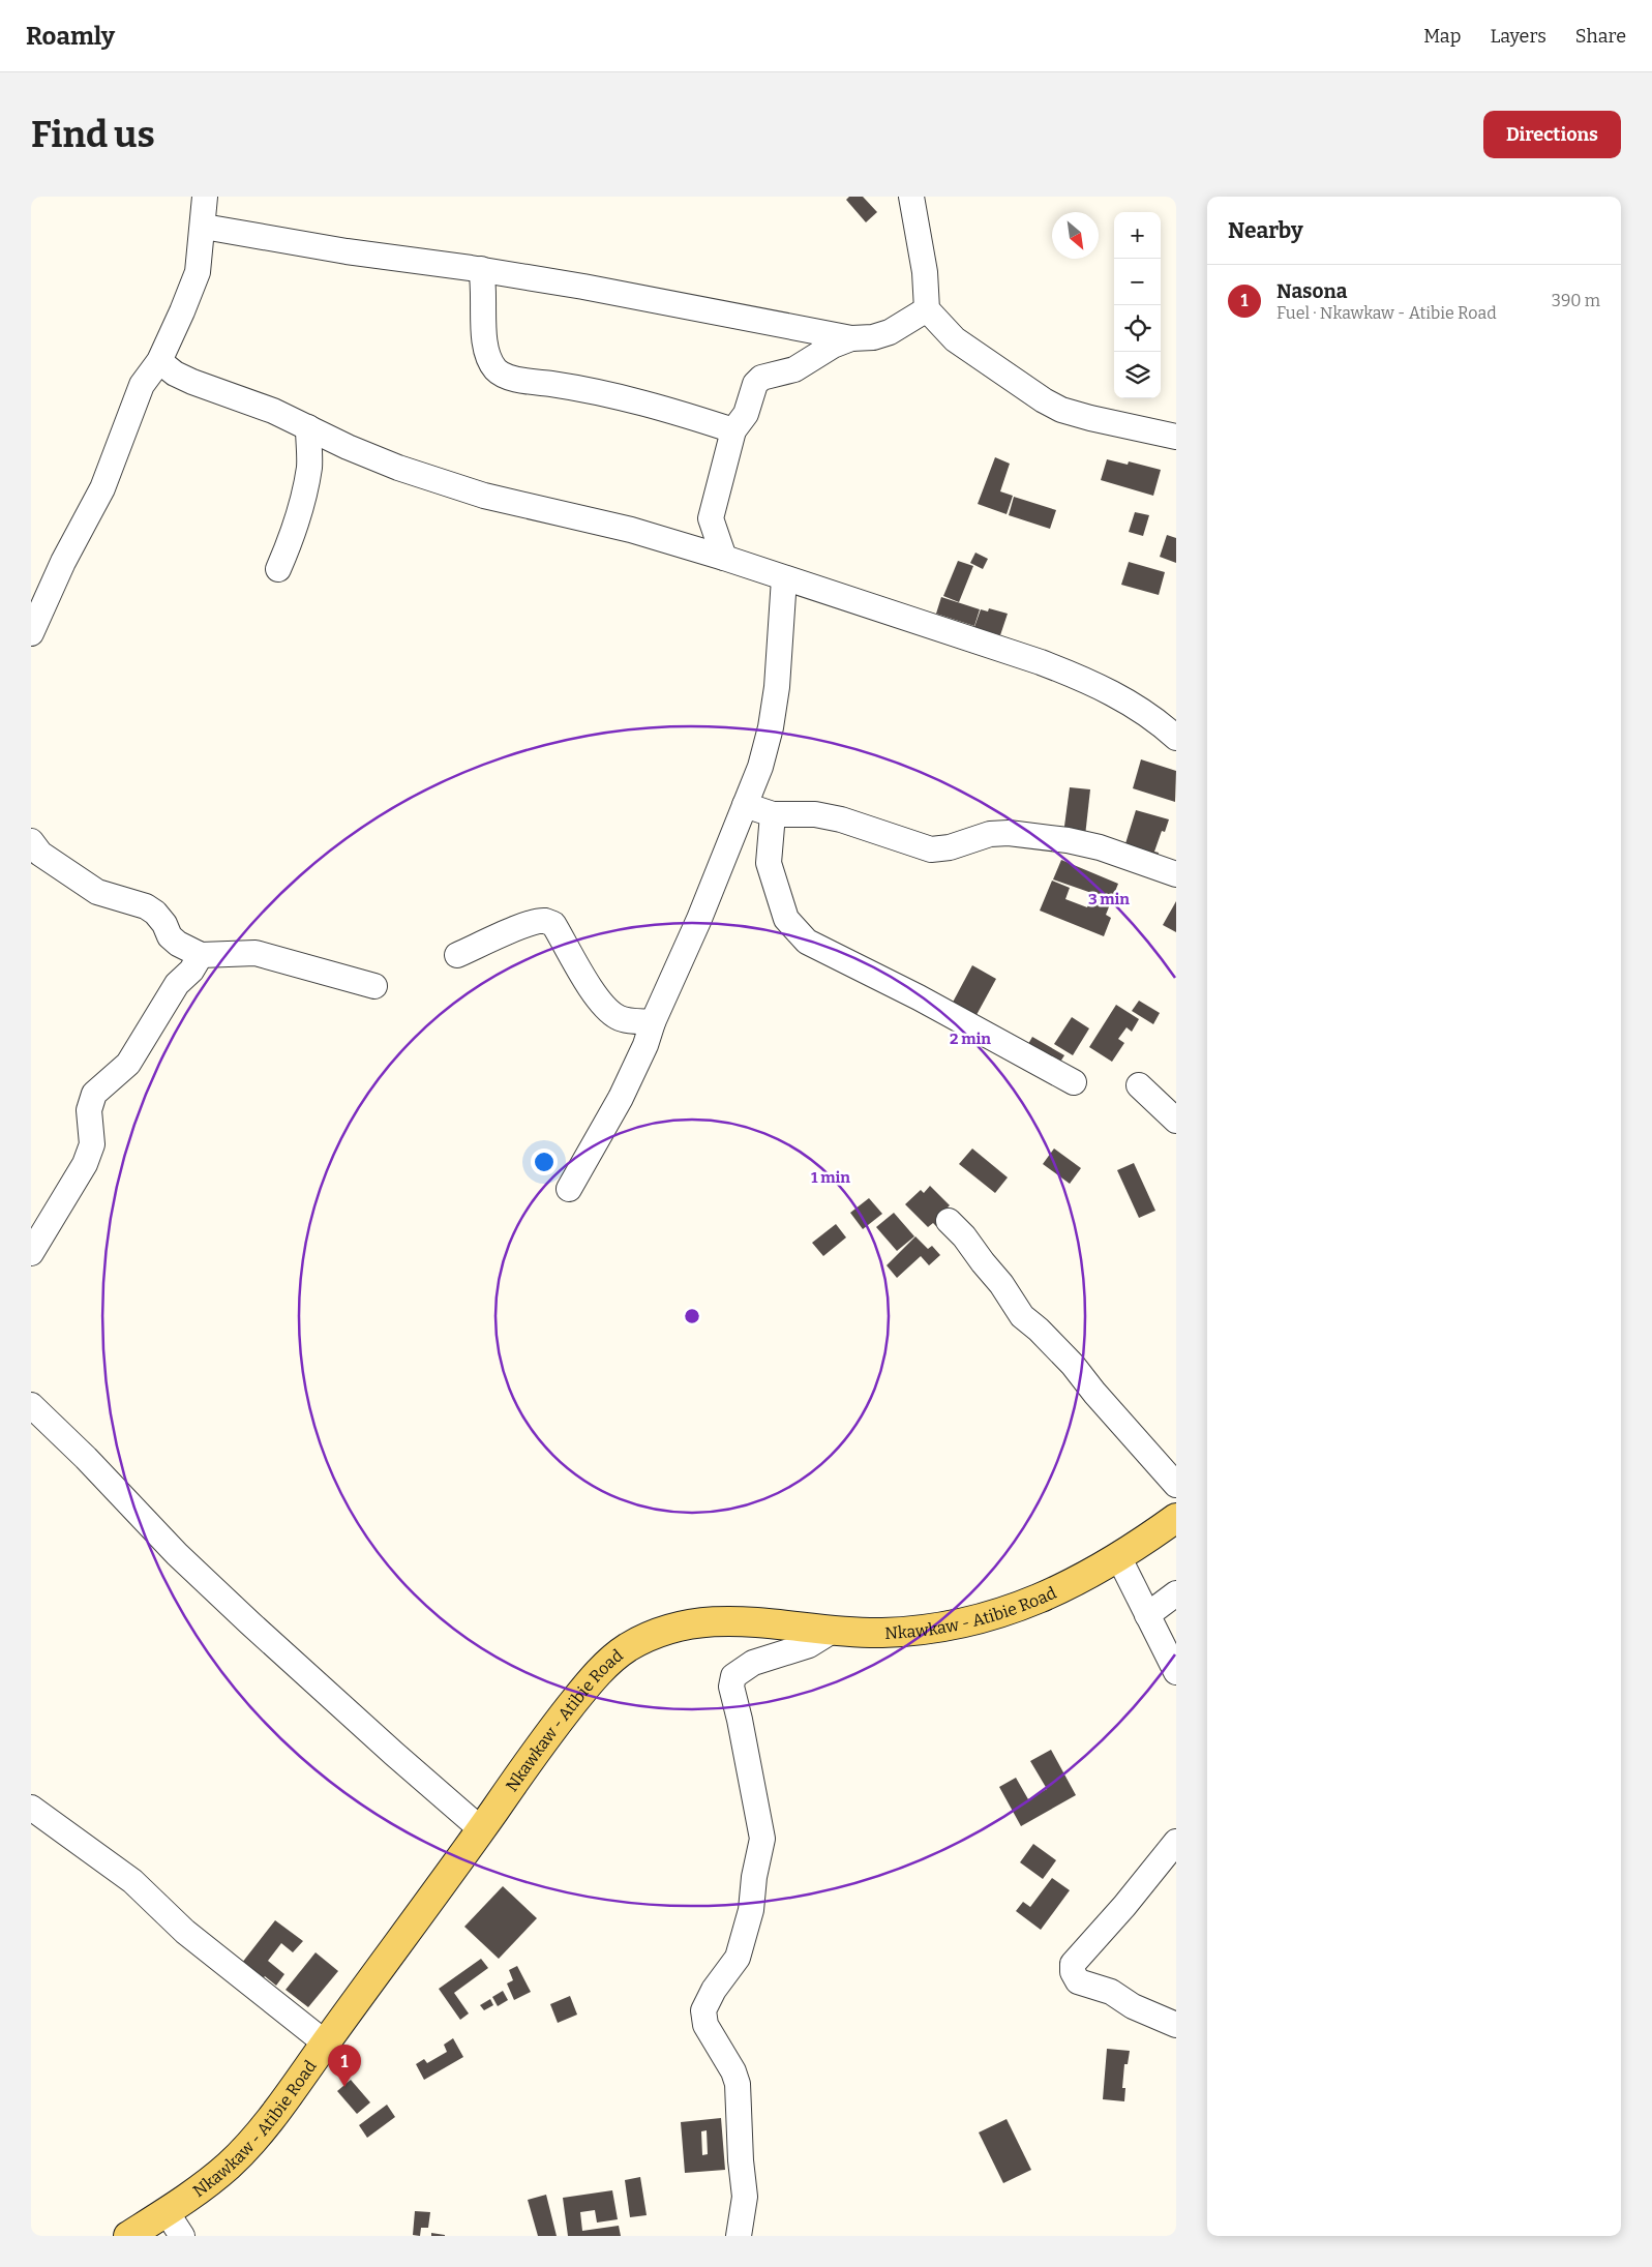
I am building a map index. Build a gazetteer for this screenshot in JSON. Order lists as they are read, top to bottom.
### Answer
{
  "streets": {
    "main road": ["Nkawkaw - Atibie Road"]
  },
  "north": "bottom right",
  "page": {
    "header": "Roamly",
    "nav": ["Map", "Layers", "Share"],
    "buttons": "Directions",
    "title": "Find us",
    "heading": "Nearby",
    "map_buttons": ["+", "−"],
    "list": [
      {
        "mark": "1",
        "name": "Nasona",
        "note": "Fuel · Nkawkaw - Atibie Road",
        "value": "390 m"
      }
    ],
    "pins": "1"
  },
  "rings": ["3 min", "2 min", "1 min"]
}
